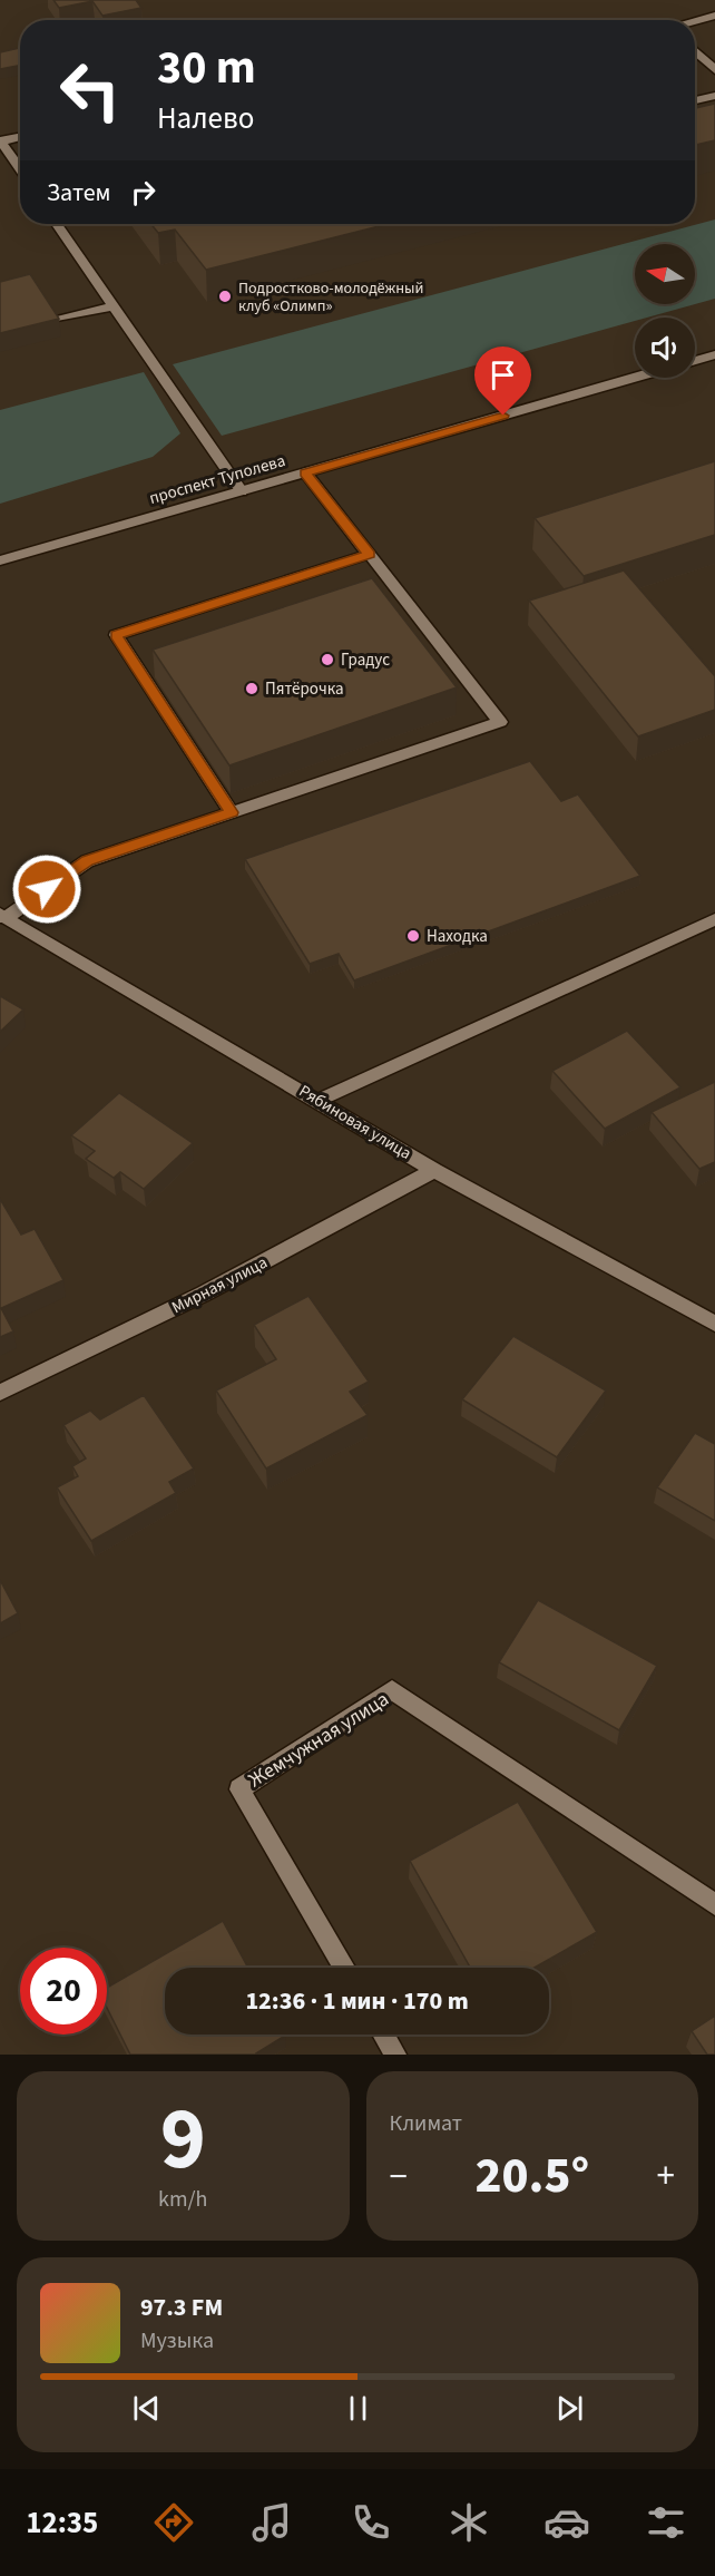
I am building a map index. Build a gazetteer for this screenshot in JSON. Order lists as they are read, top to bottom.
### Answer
{
  "streets": {
    "street": [
      "проспект Туполева",
      "Рябиновая улица",
      "Мирная улица",
      "Жемчужная улица"
    ]
  },
  "crossings": [
    ["Рябиновая улица", "Мирная улица"]
  ],
  "places": [
    "Подростково-молодёжный клуб «Олимп»",
    "Градус",
    "Пятёрочка",
    "Находка"
  ],
  "north": "left",
  "page": {
    "turn": ["30 m", "Налево"],
    "then": "Затем",
    "limit": "20",
    "trip": "12:36 · 1 мин · 170 m",
    "tile": [
      ["9", "km/h"],
      "Климат"
    ],
    "heat": ["−", "20.5°", "+"],
    "song": ["97.3 FM", "Музыка"],
    "tabs": "12:35"
  }
}
